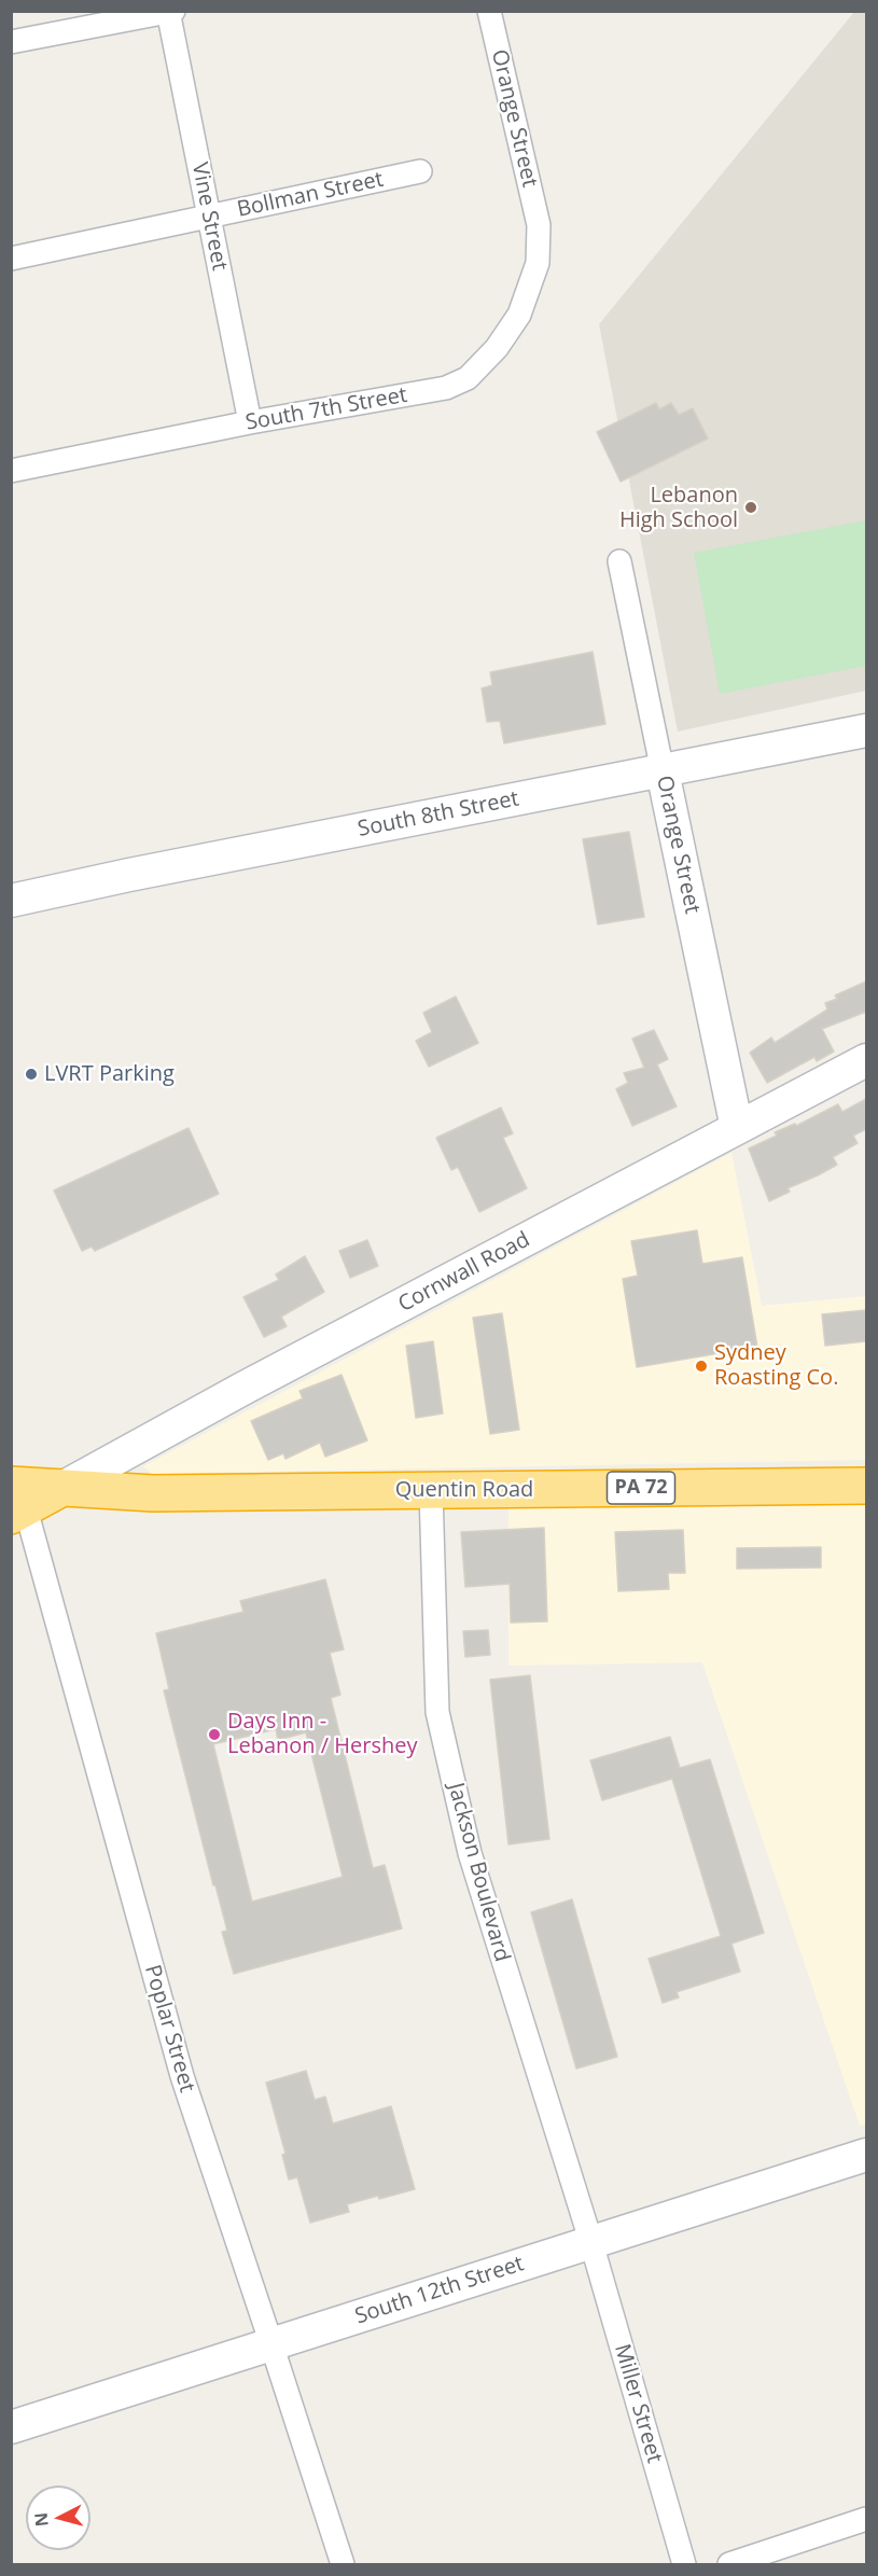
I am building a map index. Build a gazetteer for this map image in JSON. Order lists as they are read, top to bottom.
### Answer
{
  "streets": {
    "highway": ["PA 72", "Quentin Road"],
    "main road": [
      "Orange Street",
      "South 8th Street",
      "Cornwall Road",
      "South 12th Street"
    ],
    "street": [
      "Bollman Street",
      "Vine Street",
      "South 7th Street",
      "Jackson Boulevard",
      "Poplar Street",
      "Miller Street"
    ]
  },
  "crossings": [
    ["Orange Street", "South 7th Street"],
    ["Orange Street", "South 8th Street"],
    ["Orange Street", "Cornwall Road"],
    ["Bollman Street", "Vine Street"],
    ["Vine Street", "South 7th Street"],
    ["Cornwall Road", "Quentin Road"],
    ["Quentin Road", "Jackson Boulevard"],
    ["Jackson Boulevard", "South 12th Street"],
    ["Jackson Boulevard", "Miller Street"],
    ["Poplar Street", "South 12th Street"],
    ["South 12th Street", "Miller Street"]
  ],
  "places": [
    "Lebanon High School",
    "LVRT Parking",
    "Sydney Roasting Co.",
    "Days Inn - Lebanon / Hershey"
  ],
  "north": "left"
}
